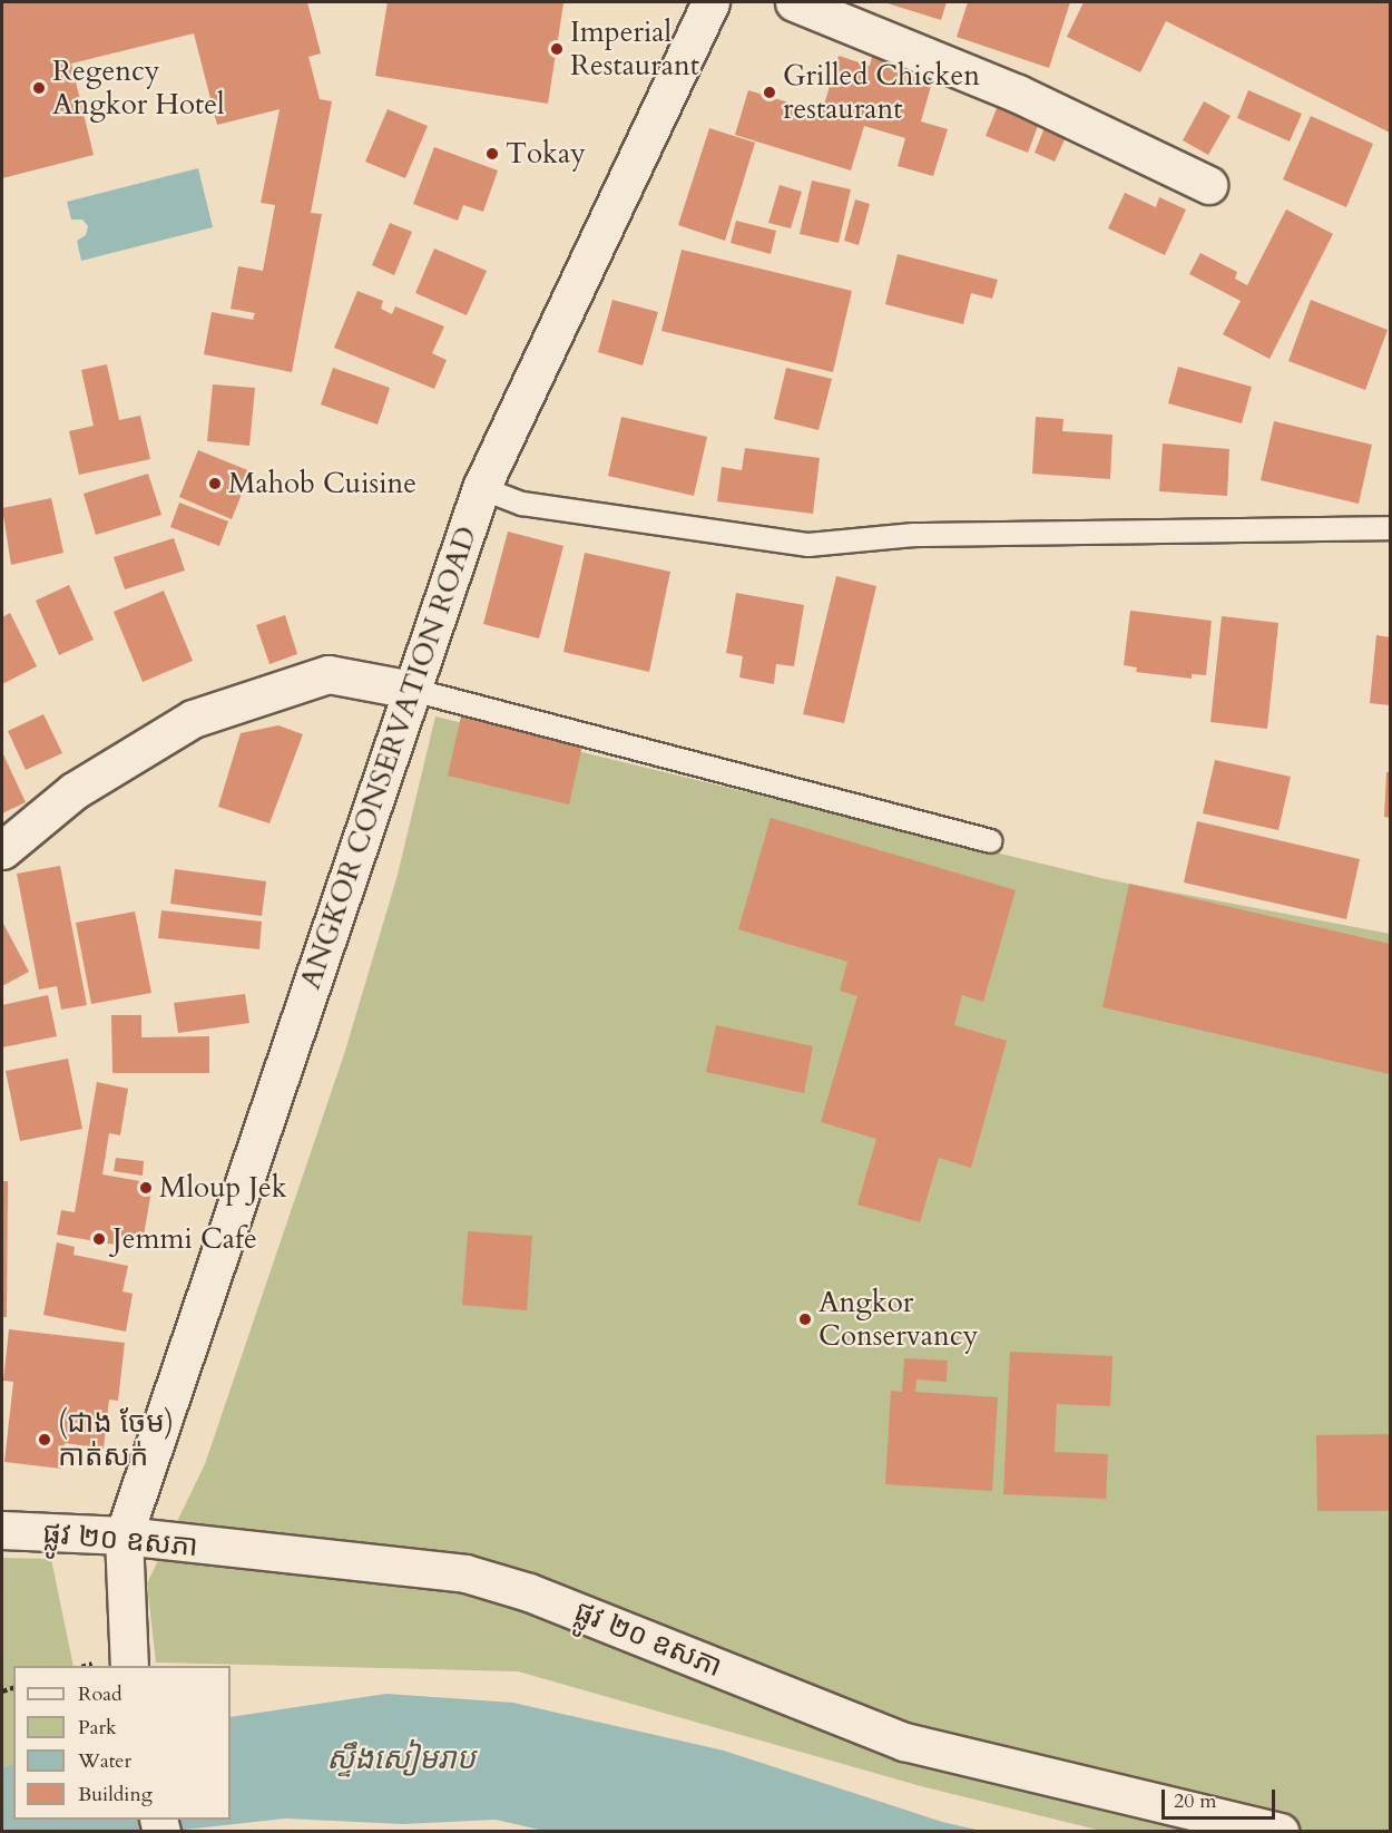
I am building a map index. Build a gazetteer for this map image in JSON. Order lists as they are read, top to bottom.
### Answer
{
  "streets": {
    "street": ["ANGKOR CONSERVATION ROAD", "ផ្លូវ ២០ ឧសភា"]
  },
  "crossings": [
    ["ANGKOR CONSERVATION ROAD", "ផ្លូវ ២០ ឧសភា"]
  ],
  "water": ["ស្ទឹងសៀមរាប"],
  "places": [
    "Imperial Restaurant",
    "Regency Angkor Hotel",
    "Grilled Chicken restaurant",
    "Tokay",
    "Mahob Cuisine",
    "Mloup Jek",
    "Jemmi Cafe",
    "Angkor Conservancy",
    "(ជាង ចែម) កាត់សក់"
  ],
  "legend": [
    "Road",
    "Park",
    "Water",
    "Building"
  ],
  "scale_bar": "20 m"
}
